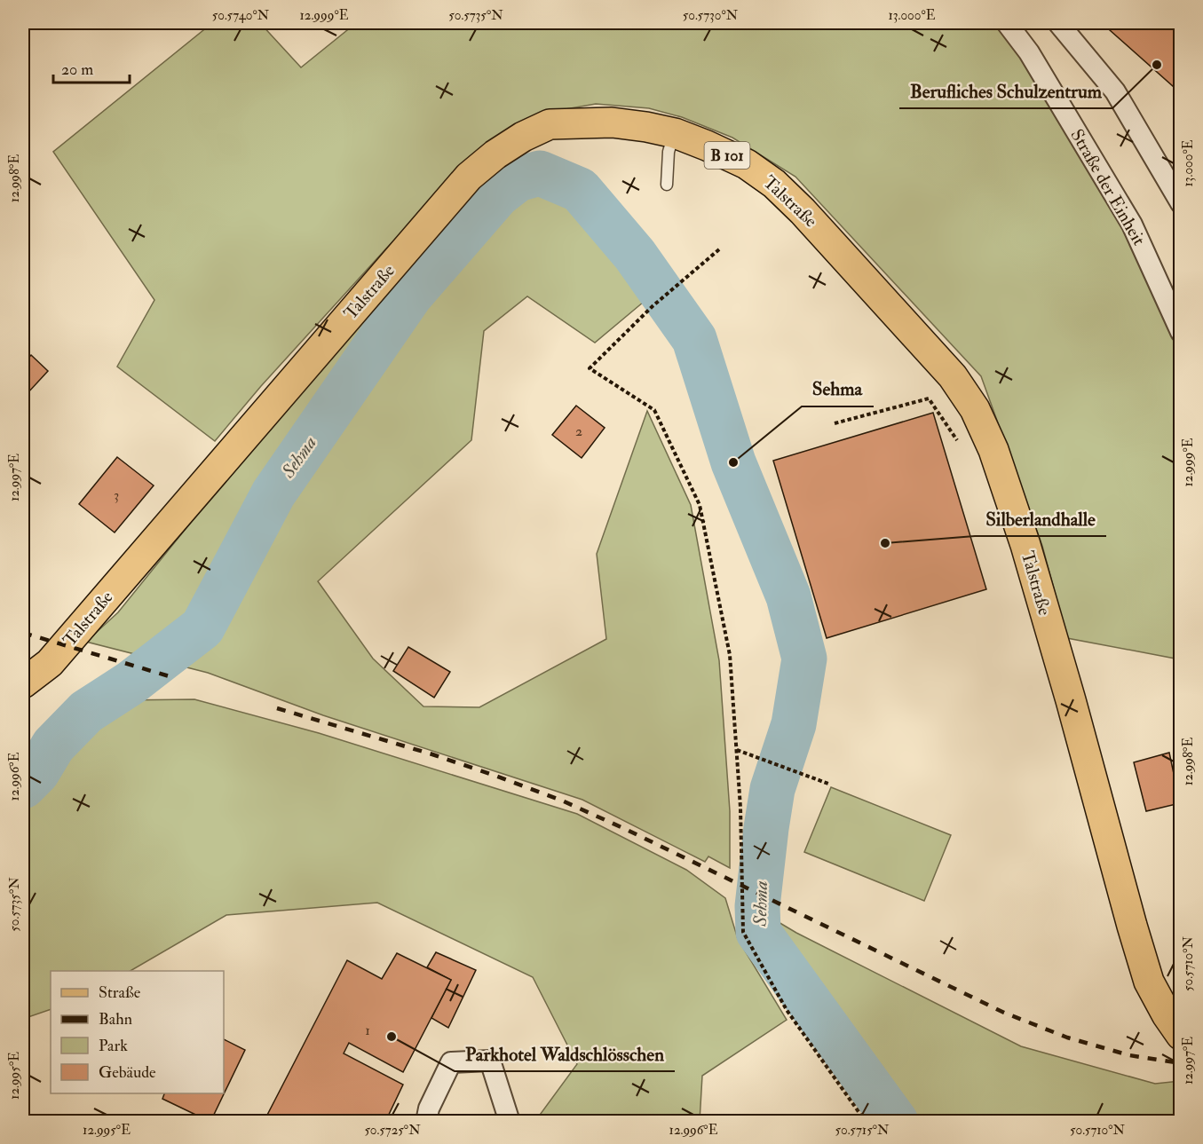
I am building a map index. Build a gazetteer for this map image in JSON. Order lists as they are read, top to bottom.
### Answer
{
  "streets": {
    "main road": ["B 101", "Talstraße"],
    "street": ["Straße der Einheit"]
  },
  "water": ["Sehma"],
  "places": [
    "Berufliches Schulzentrum",
    "Sehma",
    "Silberlandhalle",
    "Parkhotel Waldschlösschen"
  ],
  "house_numbers": ["2", "3", "1"],
  "legend": [
    "Straße",
    "Bahn",
    "Park",
    "Gebäude"
  ],
  "scale_bar": "20 m",
  "coordinates": [
    "50.5740°N",
    "12.999°E",
    "50.5735°N",
    "50.5730°N",
    "13.000°E",
    "12.998°E",
    "12.997°E",
    "12.996°E",
    "50.5710°N",
    "12.995°E",
    "50.5725°N",
    "50.5715°N"
  ]
}
